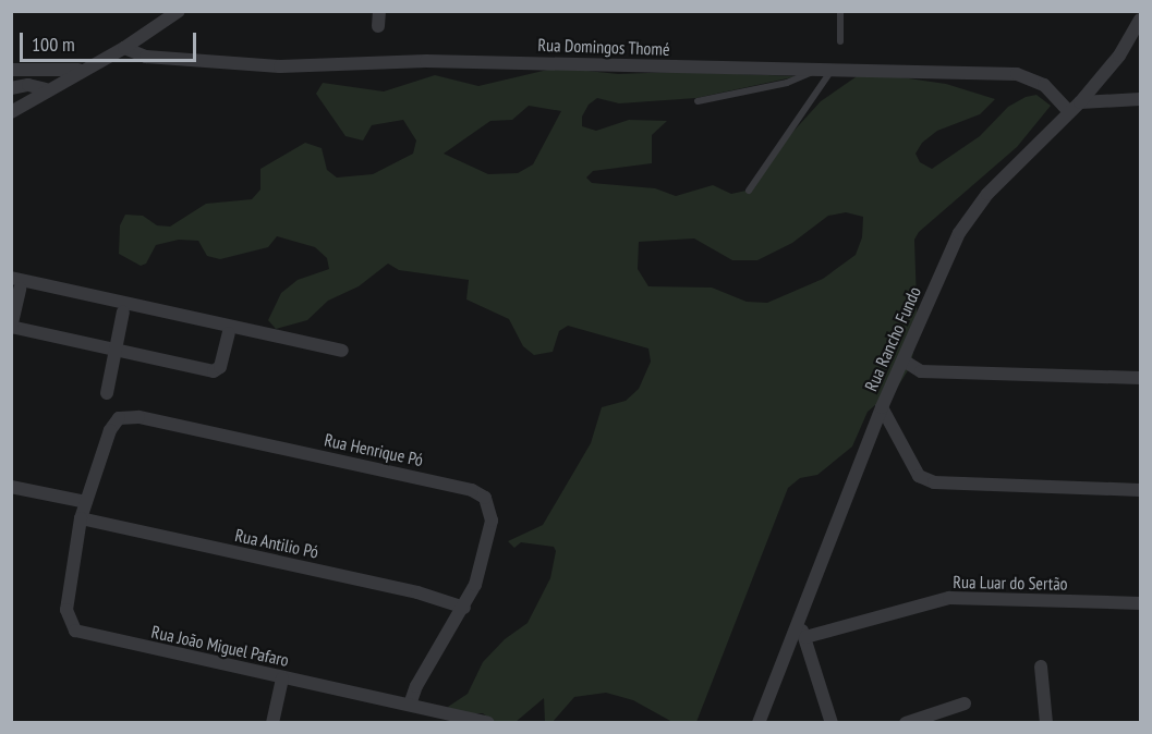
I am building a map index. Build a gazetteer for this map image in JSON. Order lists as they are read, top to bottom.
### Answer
{
  "streets": {
    "street": [
      "Rua Domingos Thomé",
      "Rua Rancho Fundo",
      "Rua Henrique Pó",
      "Rua Antilio Pó",
      "Rua Luar do Sertão",
      "Rua João Miguel Pafaro"
    ]
  },
  "crossings": [
    ["Rua Domingos Thomé", "Rua Rancho Fundo"],
    ["Rua Henrique Pó", "Rua Antilio Pó"],
    ["Rua Henrique Pó", "Rua João Miguel Pafaro"],
    ["Rua Antilio Pó", "Rua João Miguel Pafaro"]
  ],
  "scale_bar": "100 m"
}
